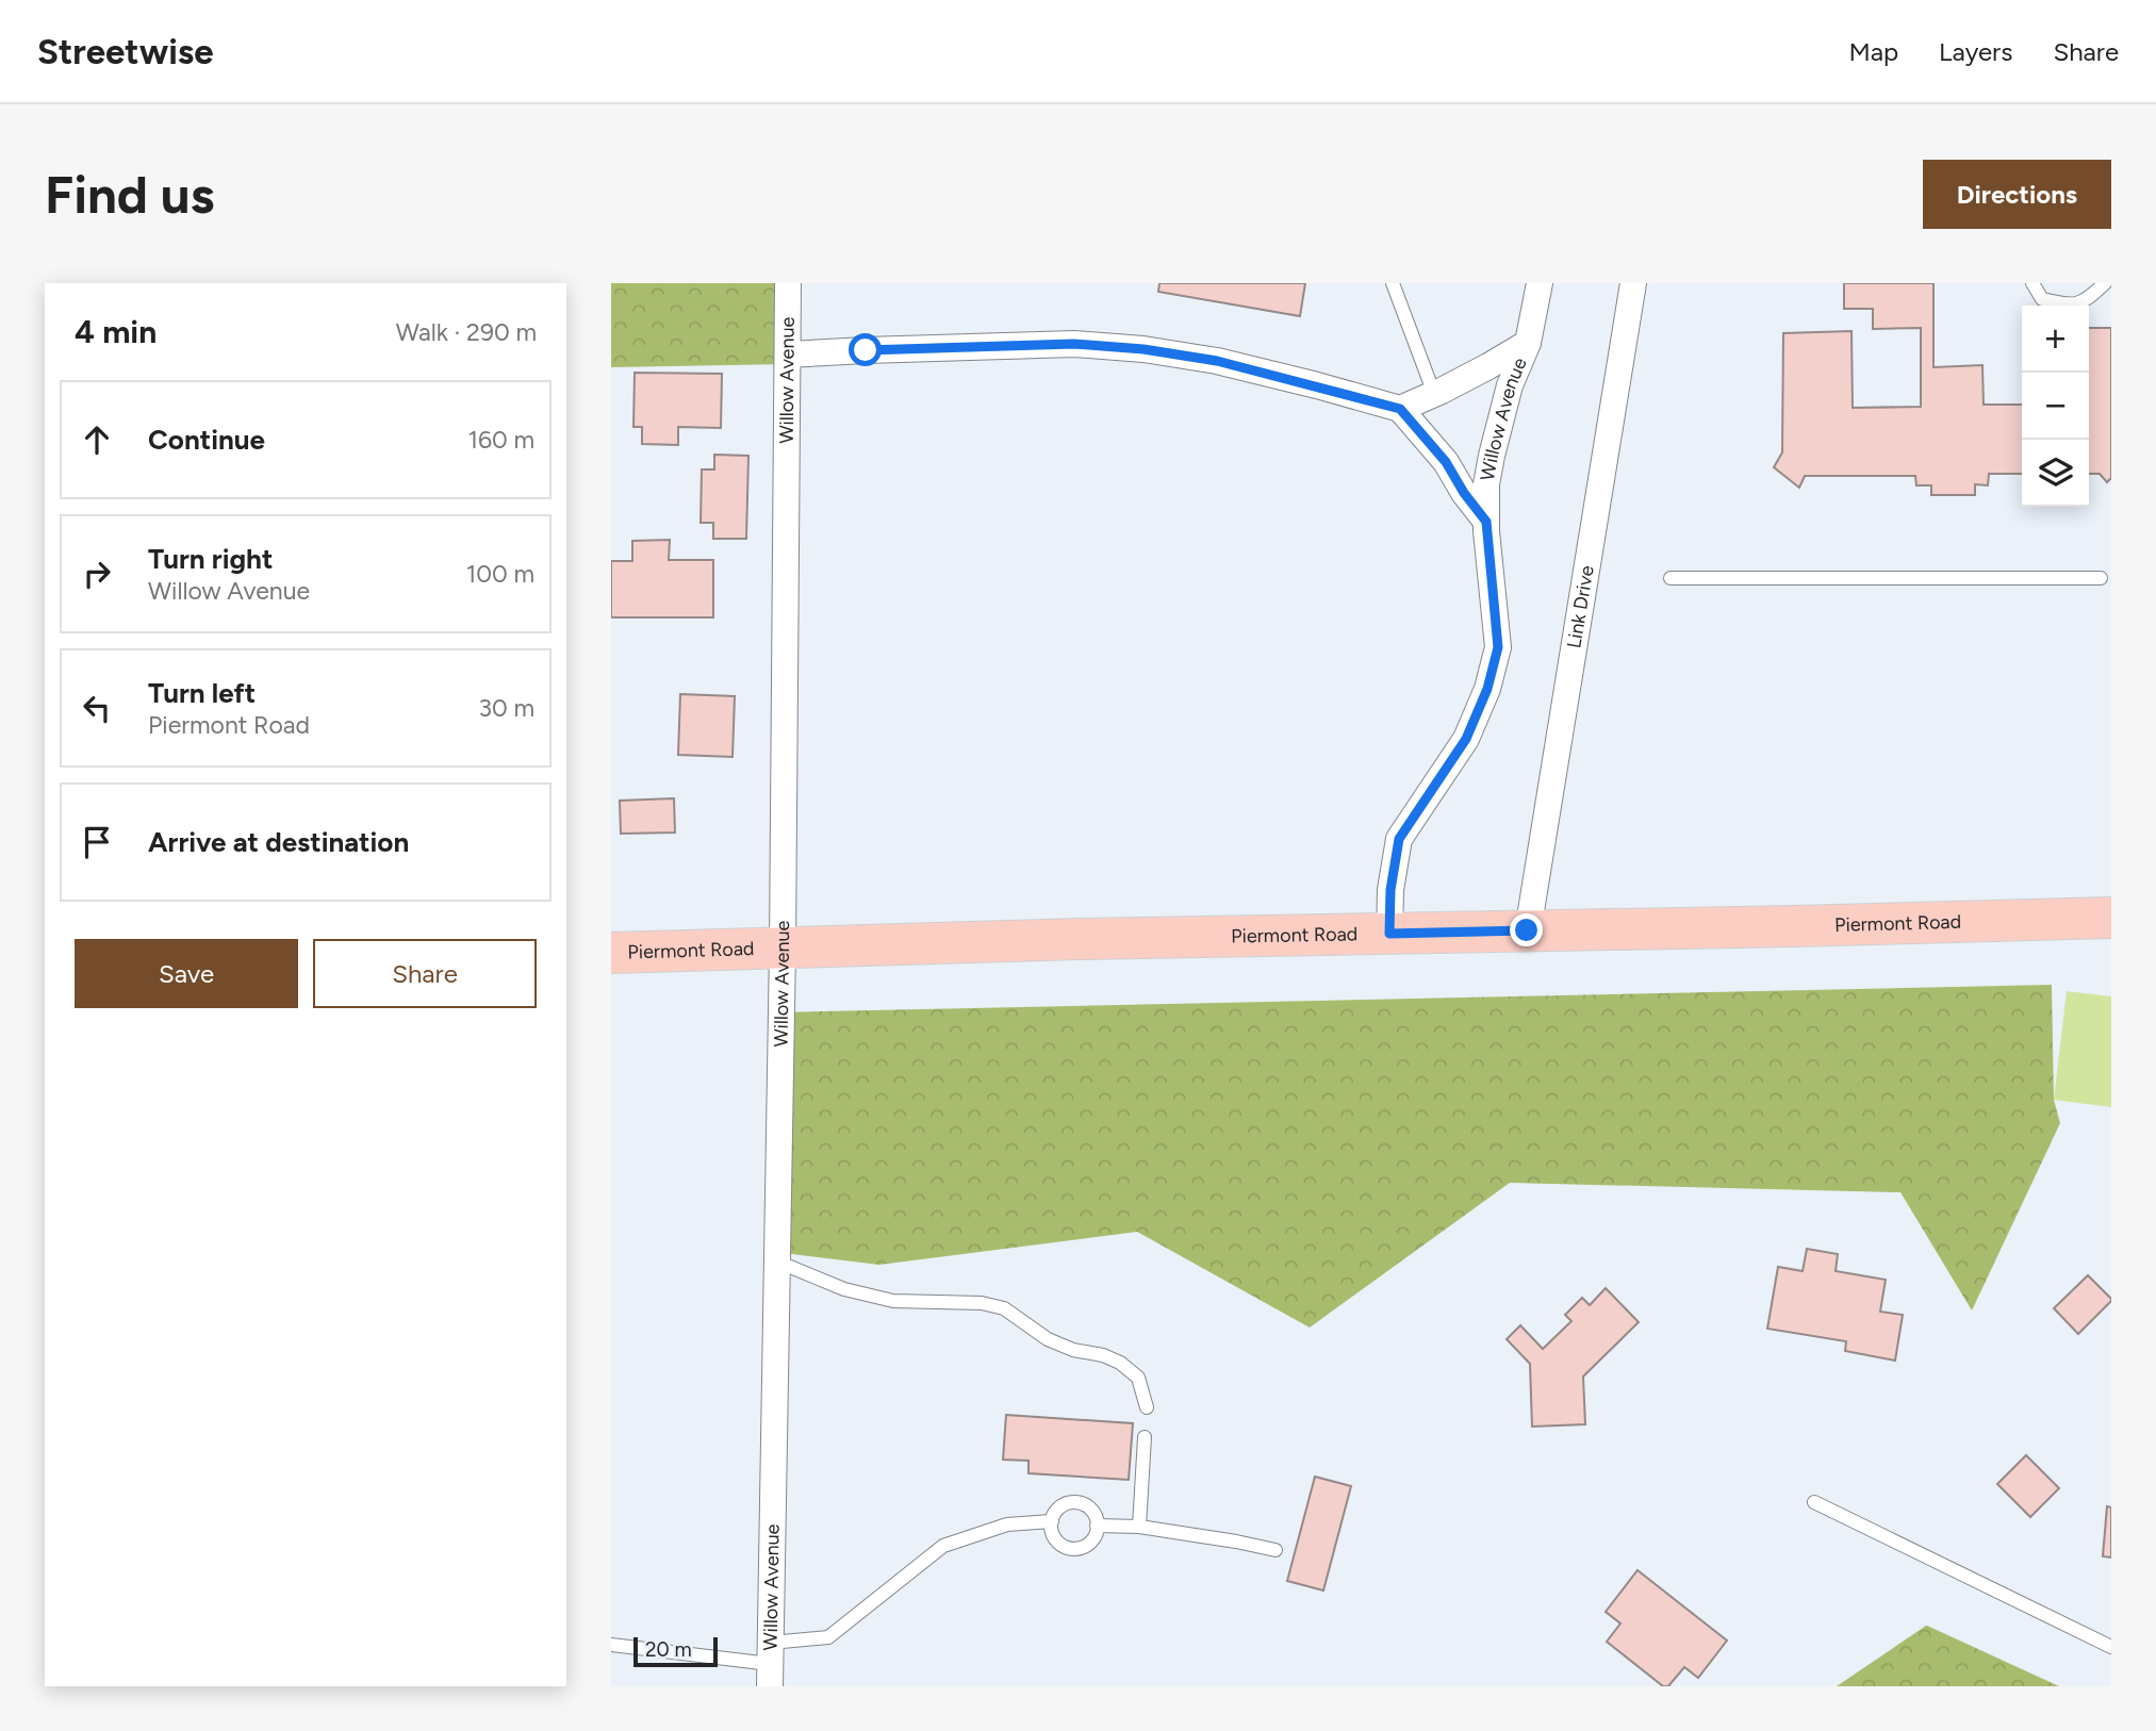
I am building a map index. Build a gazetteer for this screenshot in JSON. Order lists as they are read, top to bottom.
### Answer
{
  "streets": {
    "main road": ["Piermont Road"],
    "street": ["Willow Avenue", "Link Drive"]
  },
  "crossings": [
    ["Willow Avenue", "Piermont Road"],
    ["Link Drive", "Piermont Road"]
  ],
  "scale_bar": "20 m",
  "page": {
    "header": "Streetwise",
    "nav": ["Map", "Layers", "Share"],
    "buttons": [
      "Directions",
      ["Save", "Share"]
    ],
    "title": "Find us",
    "heading": ["4 min", "Walk · 290 m"],
    "map_buttons": ["+", "−"],
    "list": [
      ["Continue", "160 m"],
      ["Turn right", "Willow Avenue", "100 m"],
      ["Turn left", "Piermont Road", "30 m"],
      "Arrive at destination"
    ],
    "scale": "20 m"
  }
}
